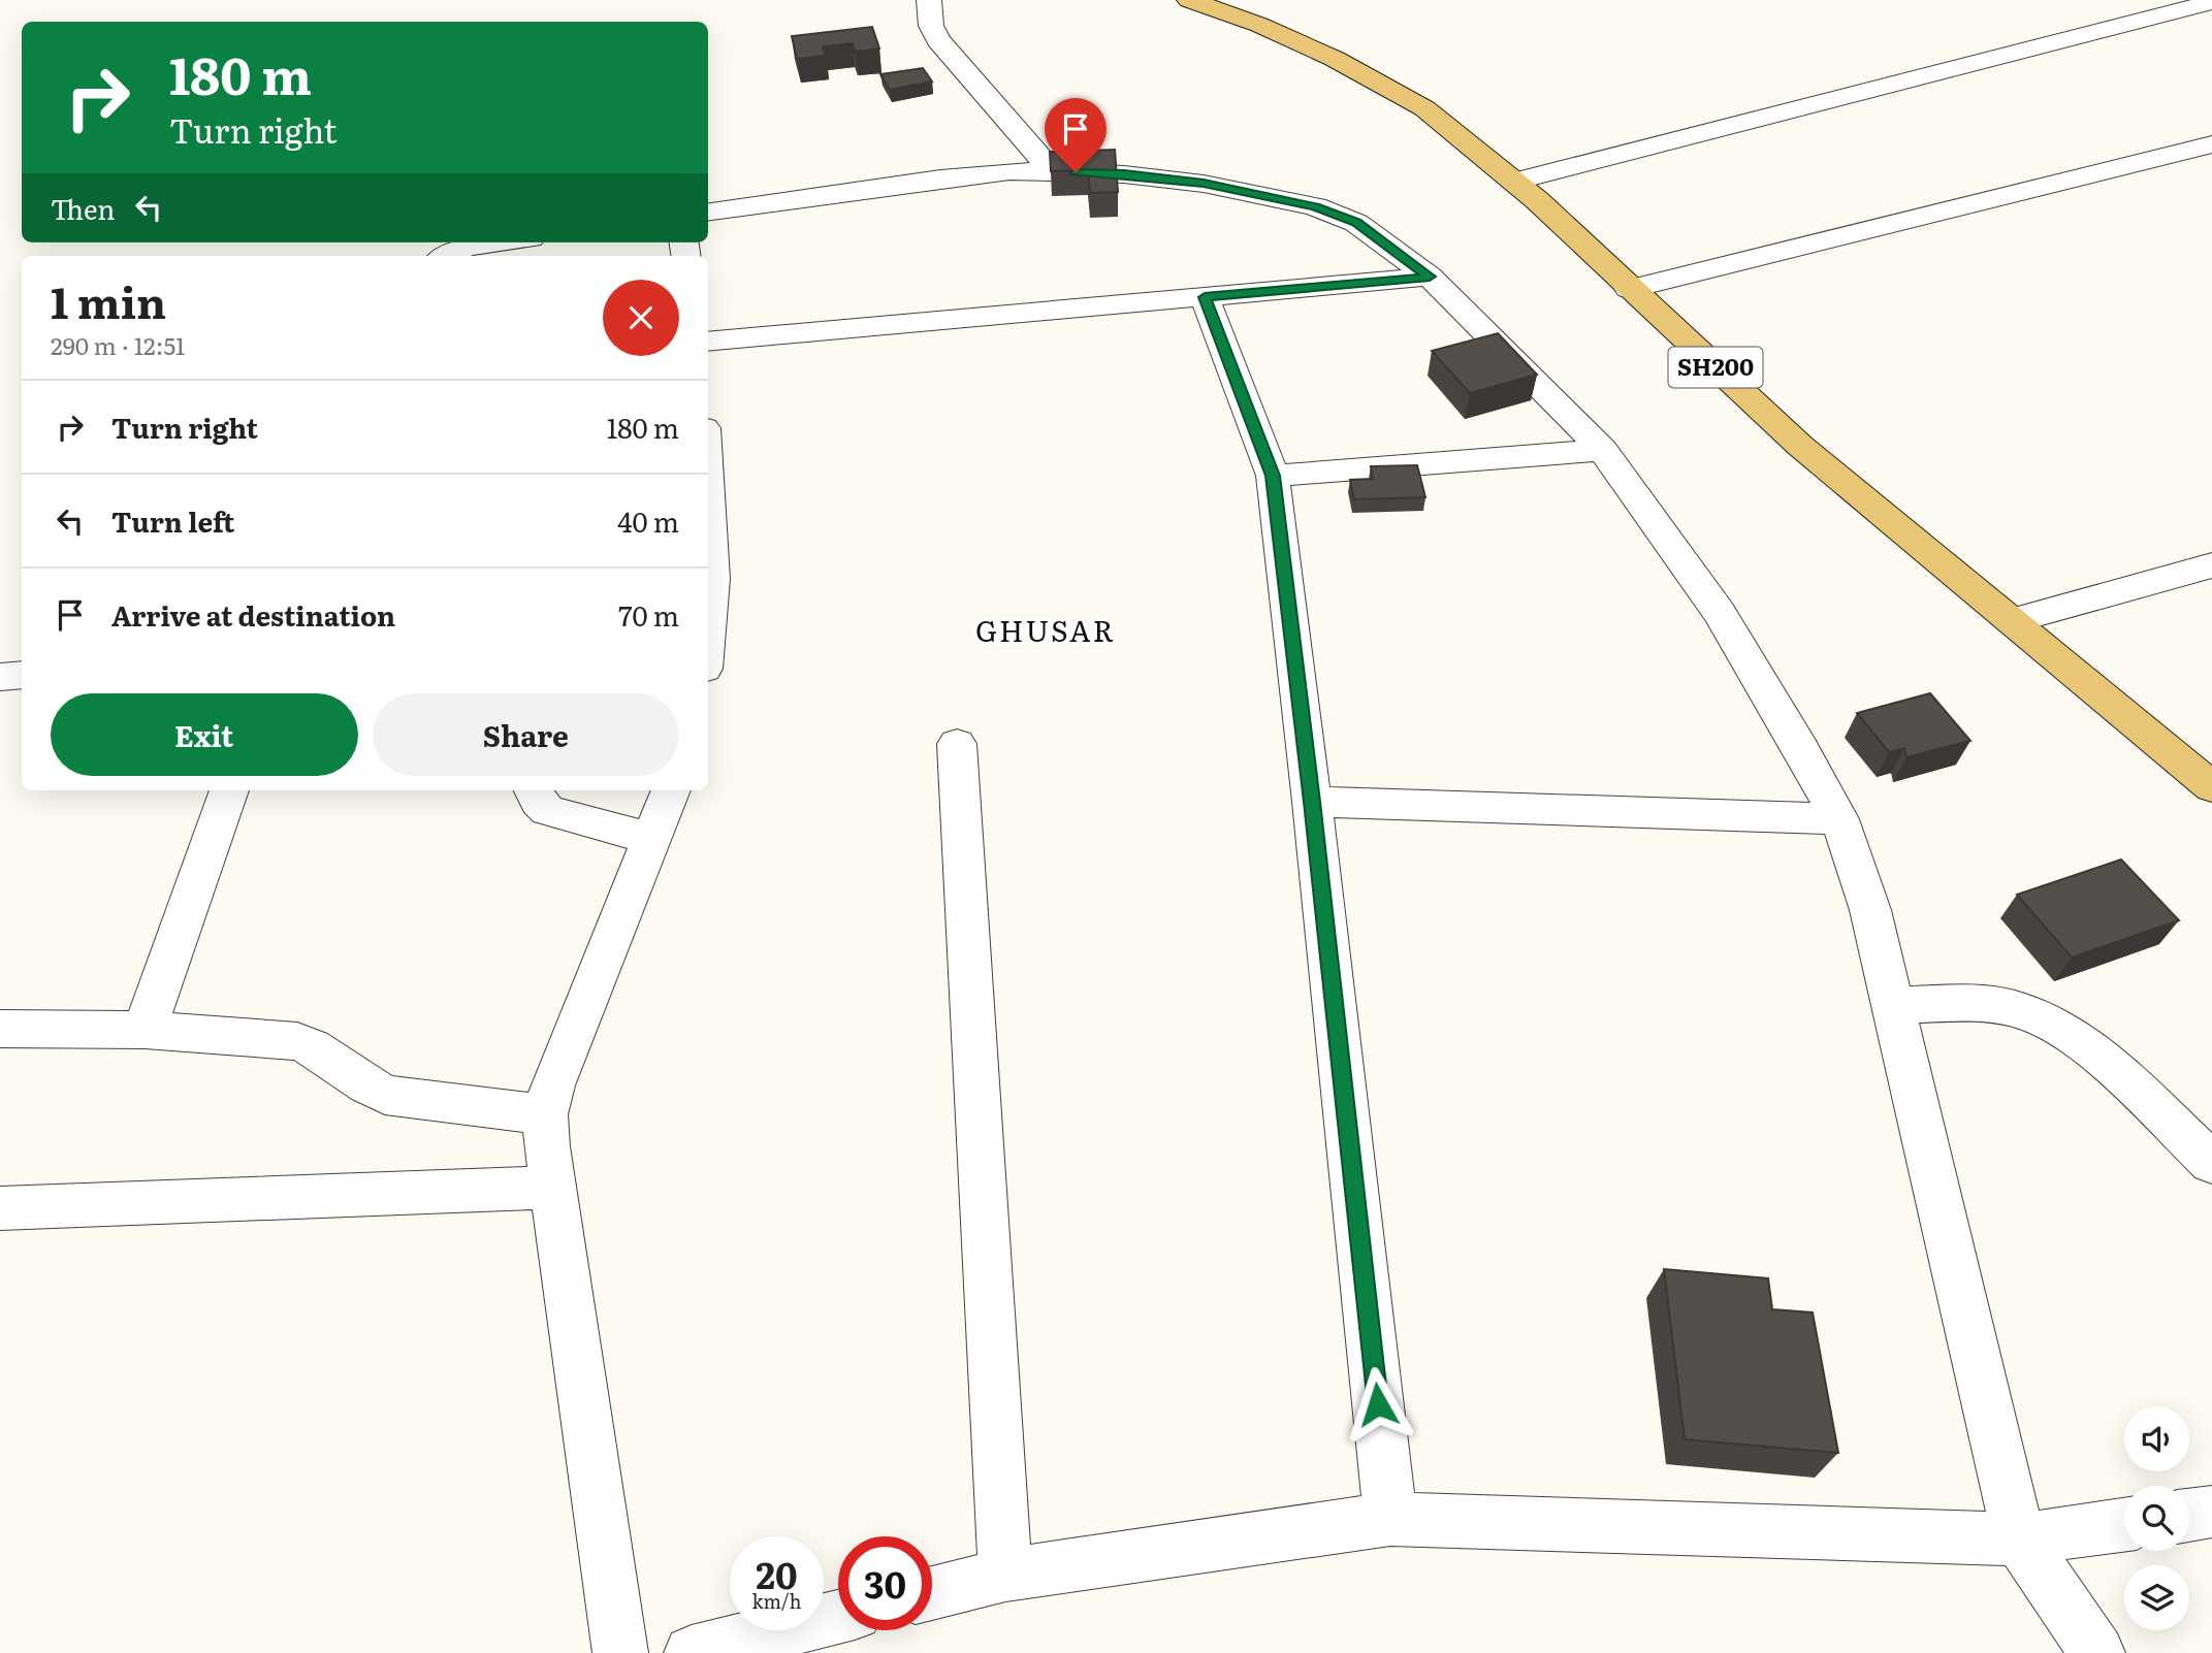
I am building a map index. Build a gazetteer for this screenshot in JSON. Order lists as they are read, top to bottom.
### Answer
{
  "streets": {
    "main road": ["SH200"]
  },
  "districts": ["GHUSAR"],
  "page": {
    "turn": ["180 m", "Turn right"],
    "then": "Then",
    "heading": ["1 min", "290 m · 12:51"],
    "list": [
      {
        "name": "Turn right",
        "value": "180 m"
      },
      {
        "name": "Turn left",
        "value": "40 m"
      },
      {
        "name": "Arrive at destination",
        "value": "70 m"
      }
    ],
    "buttons": ["Exit", "Share"],
    "speed": "20 km/h",
    "limit": "30"
  }
}
